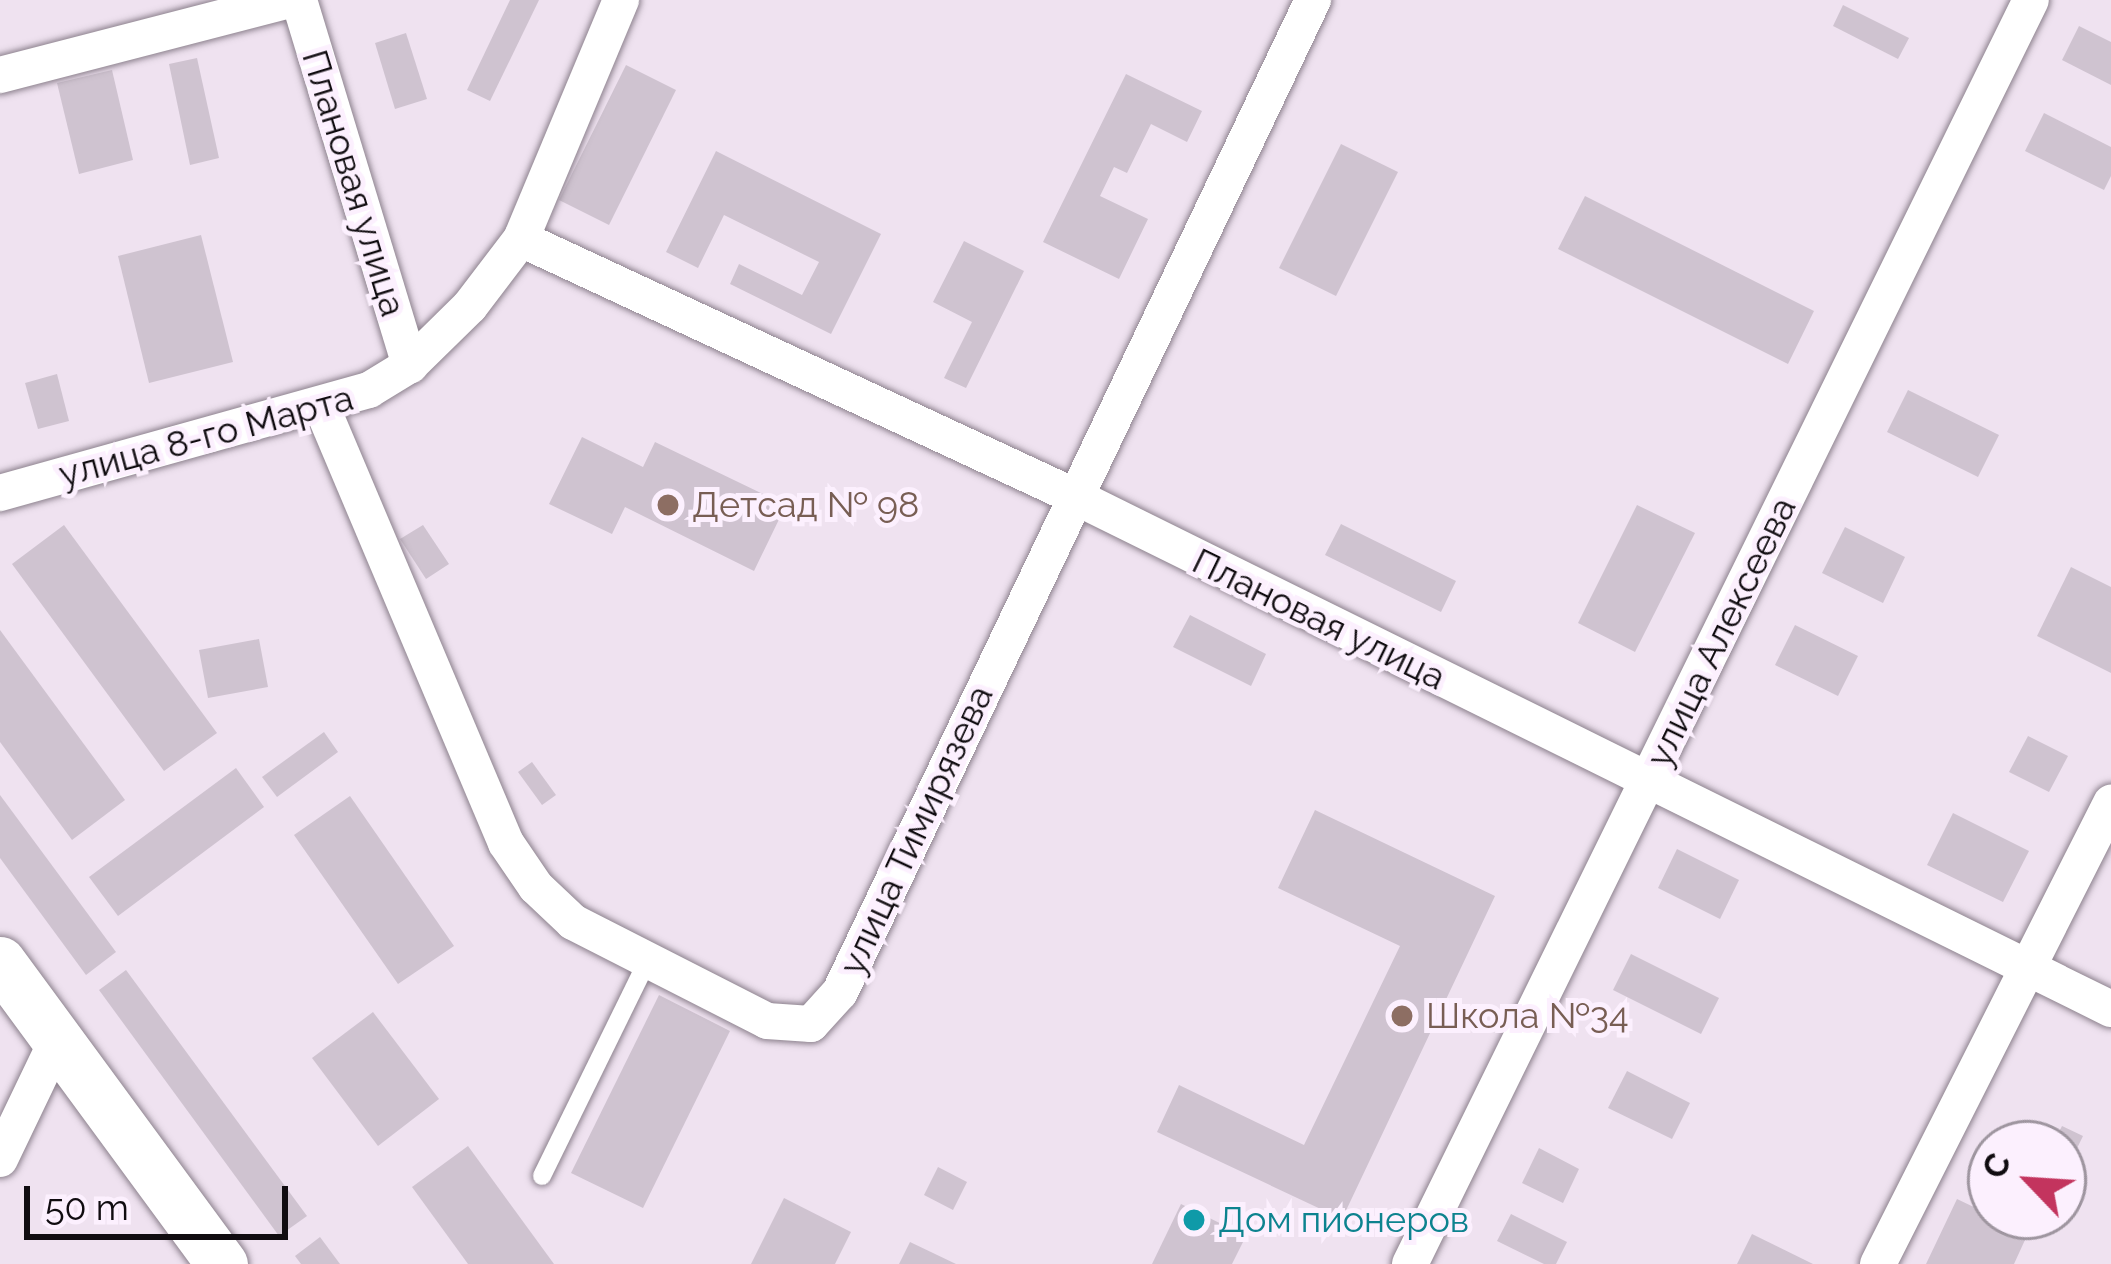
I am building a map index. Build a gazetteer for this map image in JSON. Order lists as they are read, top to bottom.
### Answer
{
  "streets": {
    "street": [
      "Плановая улица",
      "улица 8-го Марта",
      "улица Алексеева",
      "улица Тимирязева"
    ]
  },
  "crossings": [
    ["Плановая улица", "улица 8-го Марта"],
    ["Плановая улица", "улица Алексеева"],
    ["Плановая улица", "улица Тимирязева"],
    ["улица 8-го Марта", "улица Тимирязева"]
  ],
  "places": ["Детсад № 98", "Школа №34", "Дом пионеров"],
  "scale_bar": "50 m",
  "north": "top left"
}
